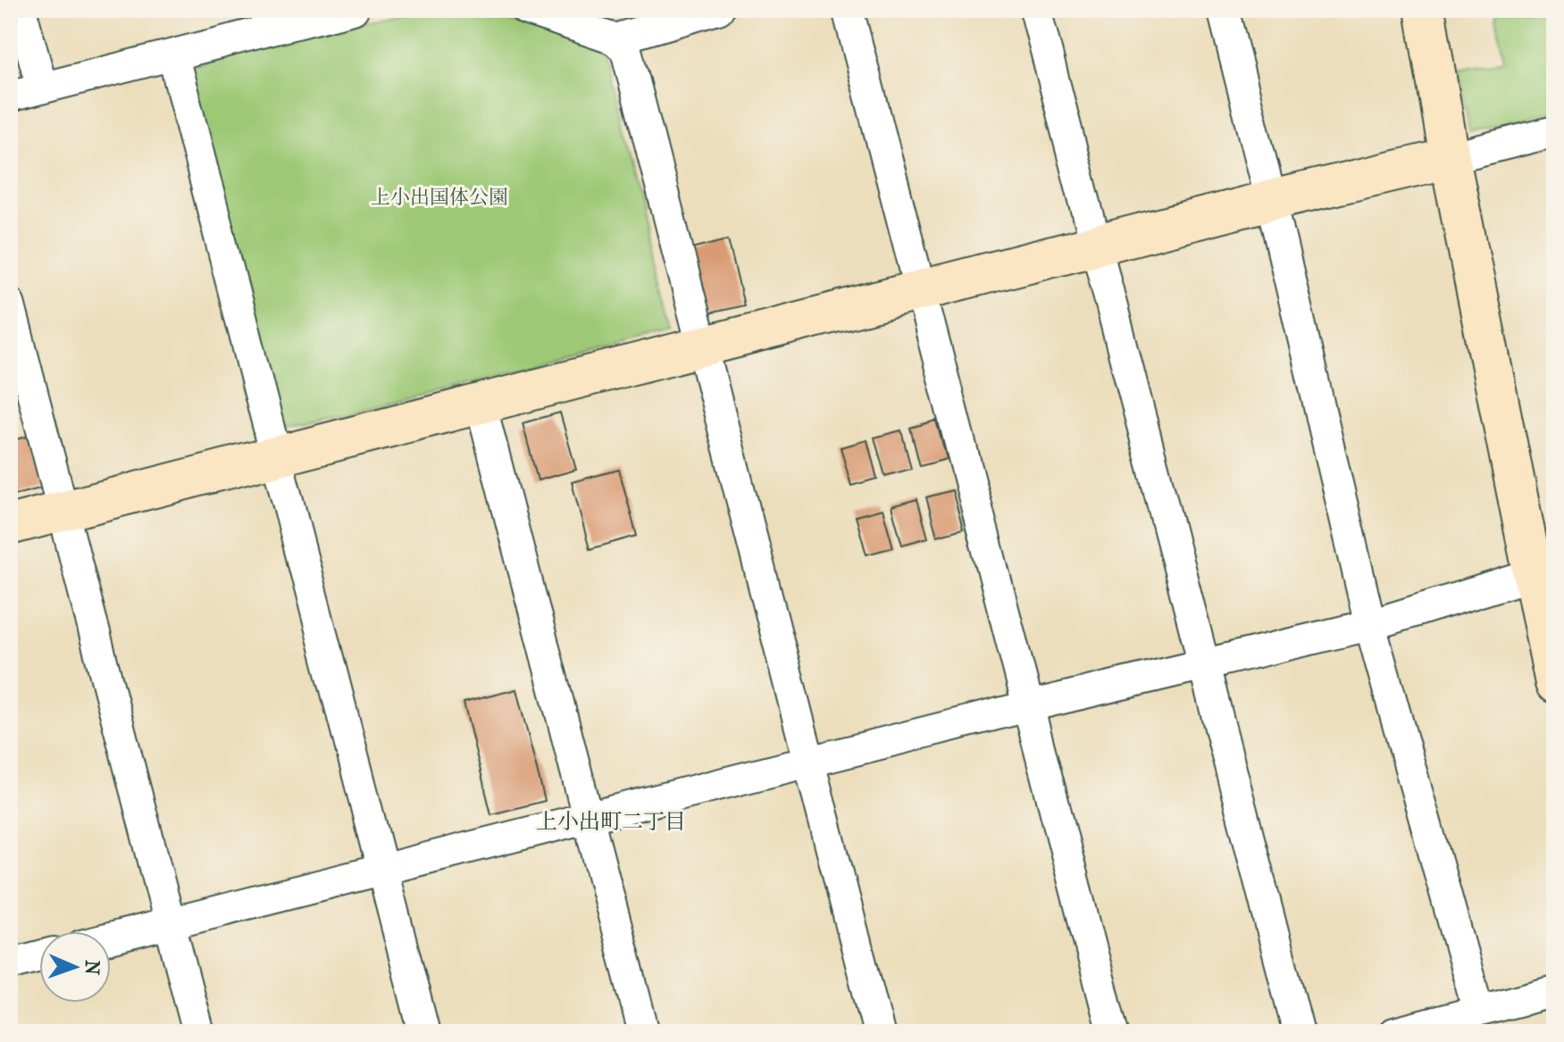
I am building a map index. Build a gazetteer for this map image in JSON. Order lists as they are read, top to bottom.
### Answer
{
  "districts": ["上小出町二丁目"],
  "parks": ["上小出国体公園"],
  "north": "right"
}
